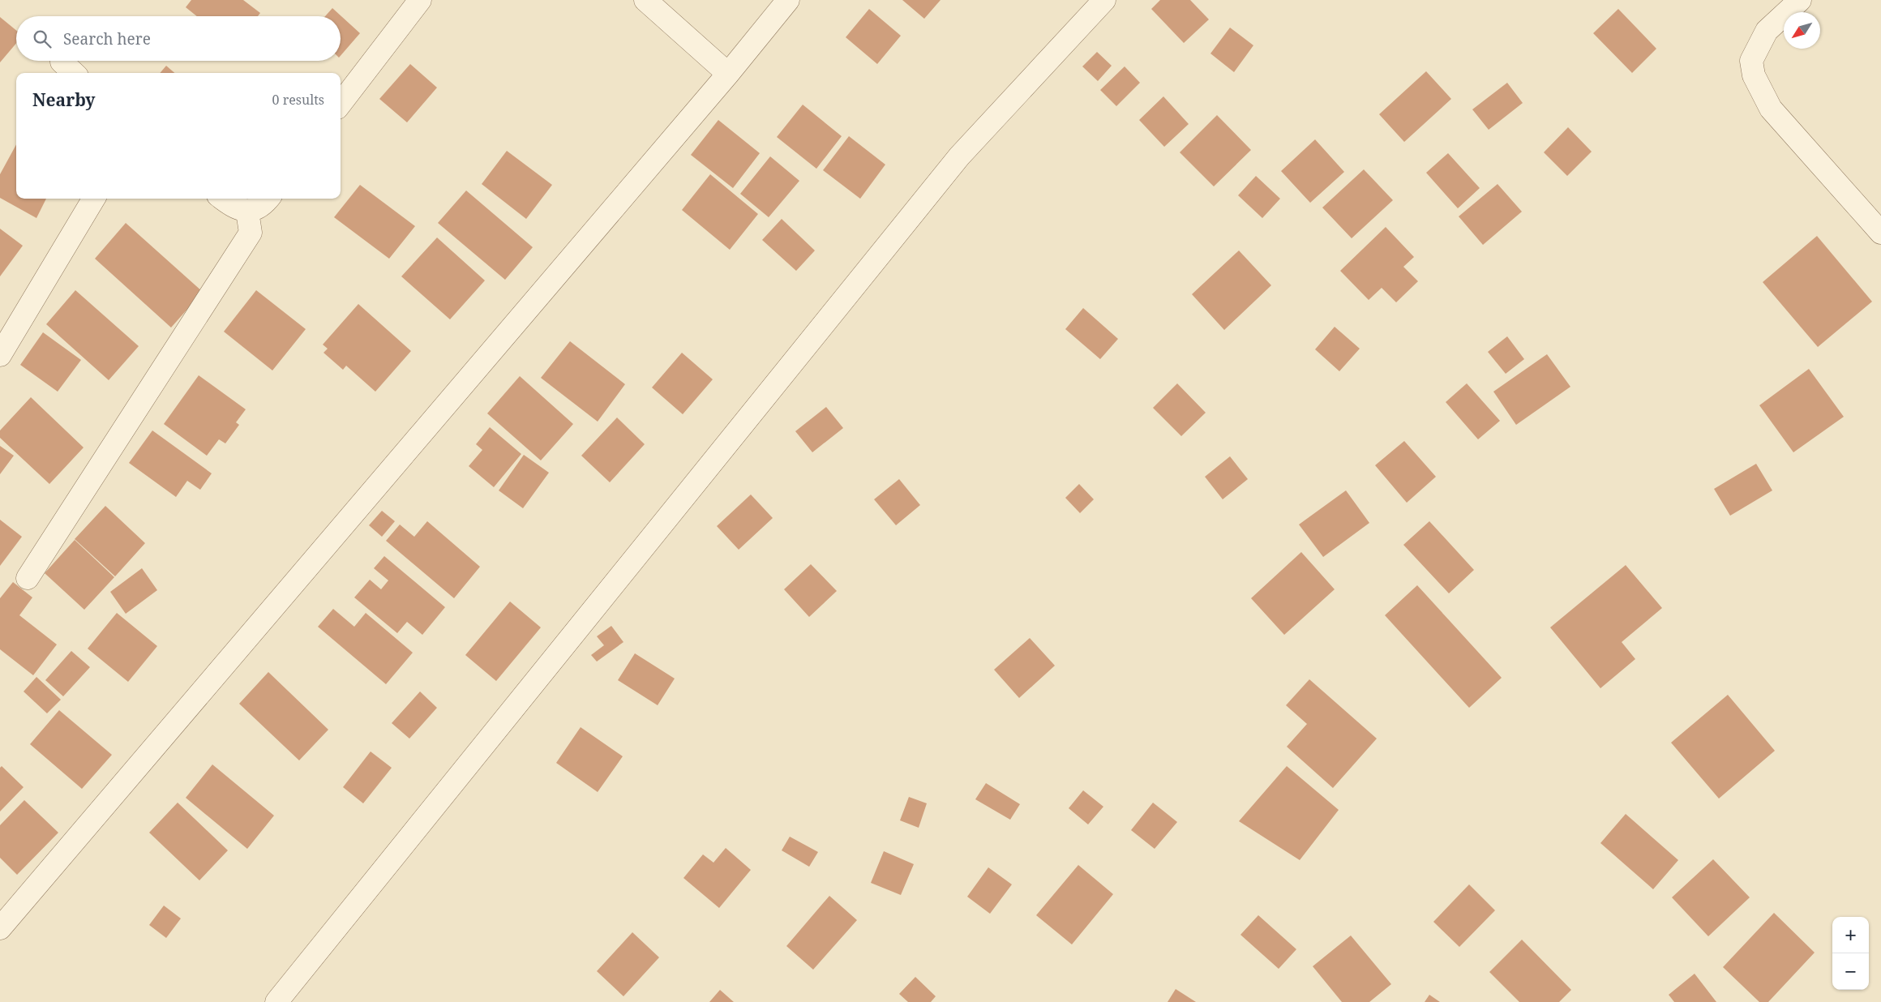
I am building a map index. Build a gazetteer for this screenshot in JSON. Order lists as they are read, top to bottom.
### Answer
{
  "north": "bottom left",
  "page": {
    "search": "Search here",
    "heading": ["Nearby", "0 results"],
    "map_buttons": ["+", "−"]
  }
}
